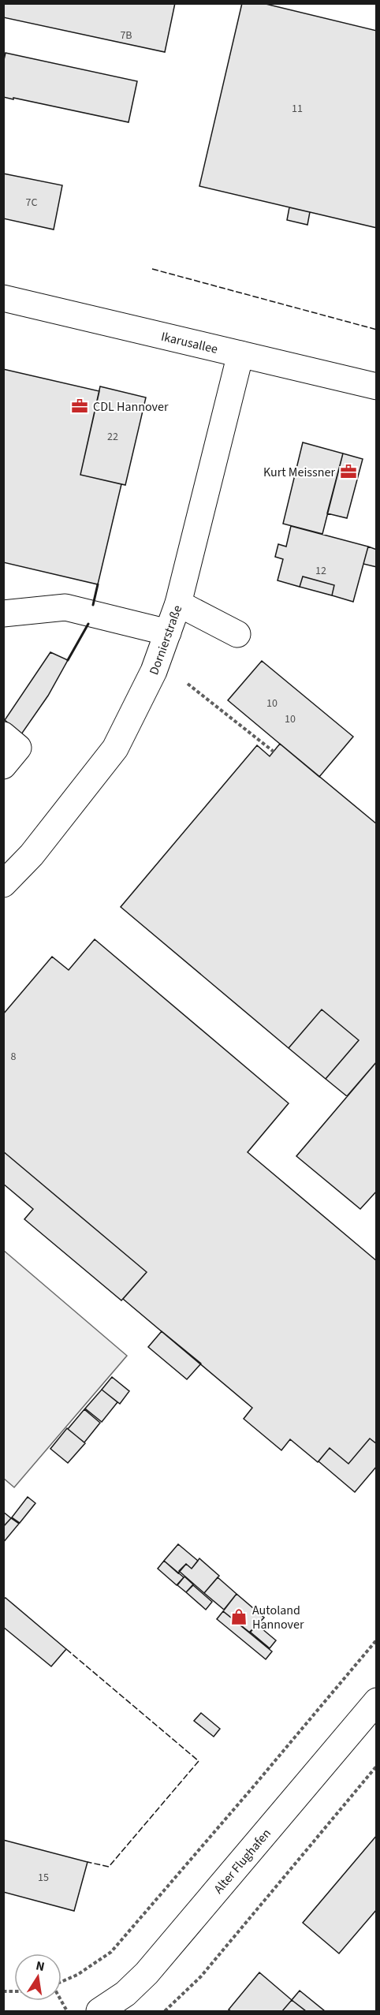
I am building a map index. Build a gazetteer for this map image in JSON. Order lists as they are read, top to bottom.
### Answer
{
  "streets": {
    "street": ["Ikarusallee", "Dornierstraße", "Alter Flughafen"]
  },
  "crossings": [
    ["Ikarusallee", "Dornierstraße"]
  ],
  "places": {
    "office": ["CDL Hannover", "Kurt Meissner"],
    "shop": ["Autoland Hannover"]
  },
  "house_numbers": [
    "7B",
    "11",
    "7C",
    "22",
    "12",
    "10",
    "10",
    "8",
    "15"
  ],
  "north": "top"
}
